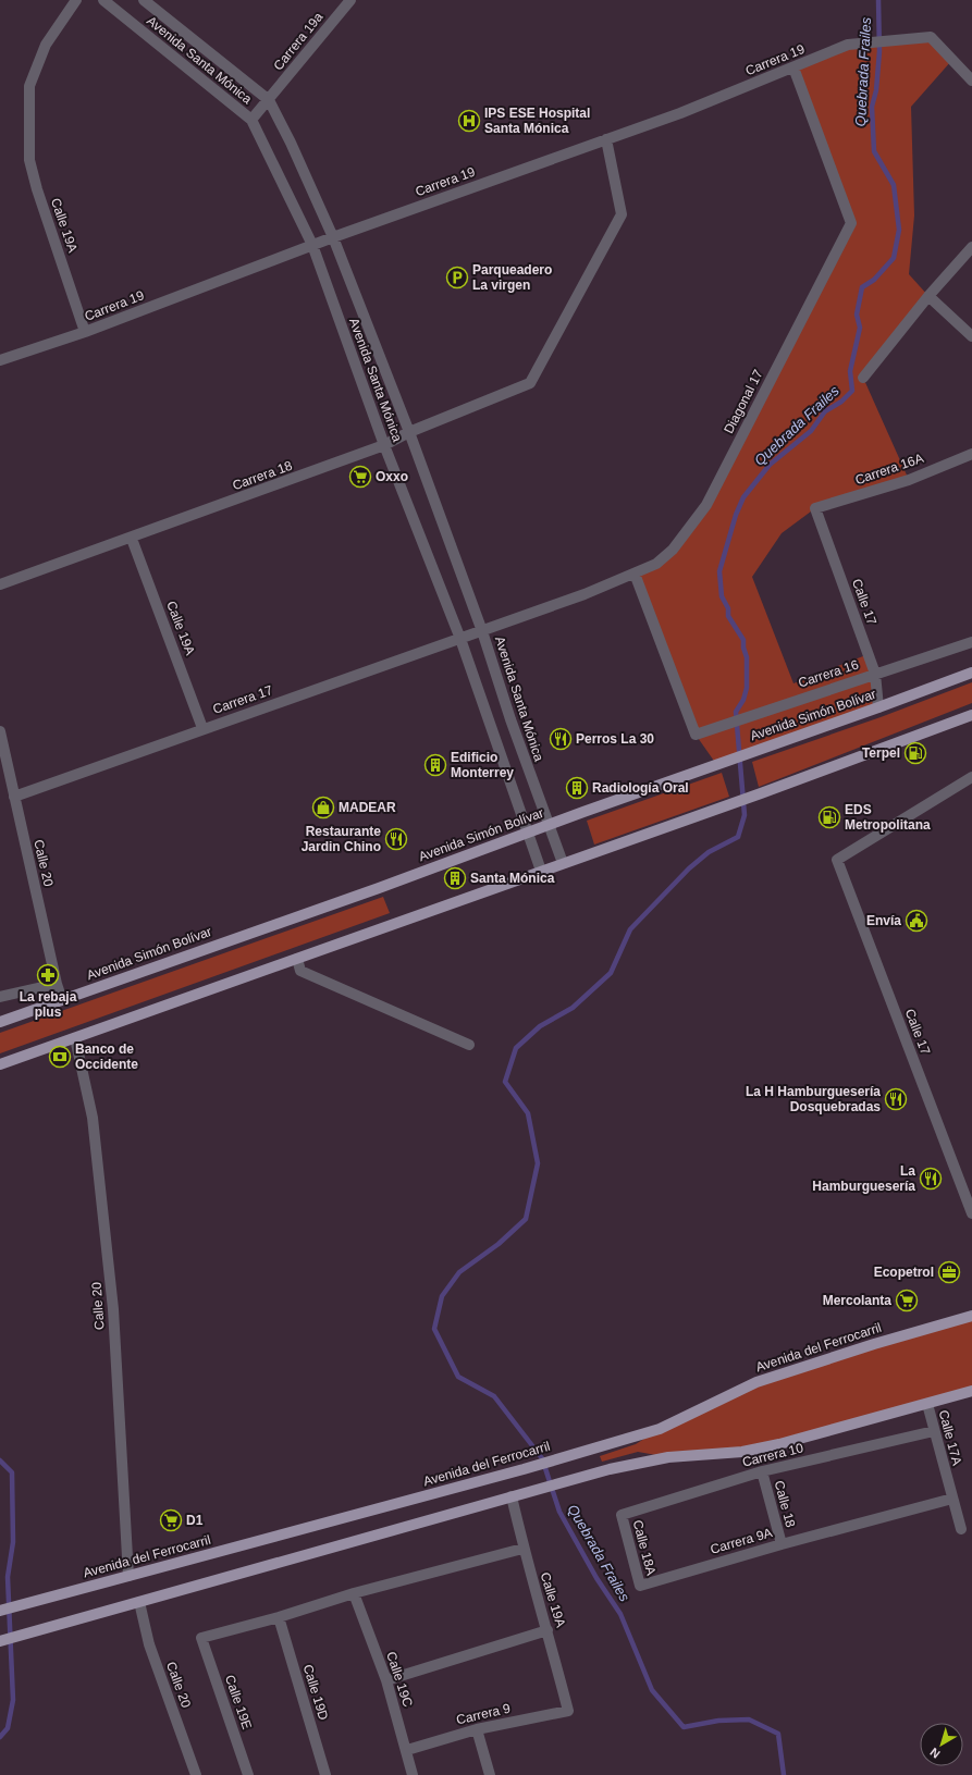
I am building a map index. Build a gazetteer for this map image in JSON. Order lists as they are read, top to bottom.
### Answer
{
  "streets": {
    "main road": ["Avenida Simón Bolívar", "Avenida del Ferrocarril"],
    "street": [
      "Carrera 19a",
      "Avenida Santa Mónica",
      "Carrera 19",
      "Calle 19A",
      "Diagonal 17",
      "Carrera 16A",
      "Carrera 18",
      "Calle 17",
      "Carrera 16",
      "Carrera 17",
      "Calle 20",
      "Calle 17A",
      "Carrera 10",
      "Calle 18",
      "Carrera 9A",
      "Calle 18A",
      "Calle 19C",
      "Calle 19D",
      "Calle 19E",
      "Carrera 9"
    ]
  },
  "crossings": [
    ["Carrera 19a", "Avenida Santa Mónica"],
    ["Avenida Santa Mónica", "Carrera 19"],
    ["Avenida Santa Mónica", "Diagonal 17"],
    ["Avenida Santa Mónica", "Carrera 18"],
    ["Avenida Santa Mónica", "Carrera 17"],
    ["Avenida Santa Mónica", "Avenida Simón Bolívar"],
    ["Carrera 19", "Calle 19A"],
    ["Carrera 19", "Diagonal 17"],
    ["Carrera 19", "Carrera 18"],
    ["Calle 19A", "Carrera 18"],
    ["Calle 19A", "Carrera 17"],
    ["Calle 19A", "Carrera 9"],
    ["Diagonal 17", "Carrera 16"],
    ["Diagonal 17", "Carrera 17"],
    ["Carrera 16A", "Calle 17"],
    ["Calle 17", "Carrera 16"],
    ["Calle 17", "Avenida Simón Bolívar"],
    ["Carrera 17", "Calle 20"],
    ["Avenida Simón Bolívar", "Calle 20"],
    ["Calle 20", "Avenida del Ferrocarril"],
    ["Calle 17A", "Carrera 10"],
    ["Calle 17A", "Carrera 9A"],
    ["Carrera 10", "Calle 18"],
    ["Carrera 10", "Calle 18A"],
    ["Calle 18", "Carrera 9A"],
    ["Carrera 9A", "Calle 18A"],
    ["Calle 19C", "Carrera 9"],
    ["Calle 19D", "Calle 19E"]
  ],
  "water": ["Quebrada Frailes"],
  "places": {
    "hospital": ["IPS ESE Hospital Santa Mónica"],
    "parking": ["Parqueadero La virgen"],
    "supermarket": ["Oxxo", "Mercolanta", "D1"],
    "restaurant": [
      "Perros La 30",
      "Restaurante Jardin Chino",
      "La H Hamburguesería Dosquebradas",
      "La Hamburguesería"
    ],
    "fuel station": ["Terpel", "EDS Metropolitana"],
    "building": ["Edificio Monterrey", "Radiología Oral", "Santa Mónica"],
    "shop": ["MADEAR"],
    "public building": ["Envía"],
    "pharmacy": ["La rebaja plus"],
    "bank": ["Banco de Occidente"],
    "office": ["Ecopetrol"]
  },
  "north": "bottom left"
}
